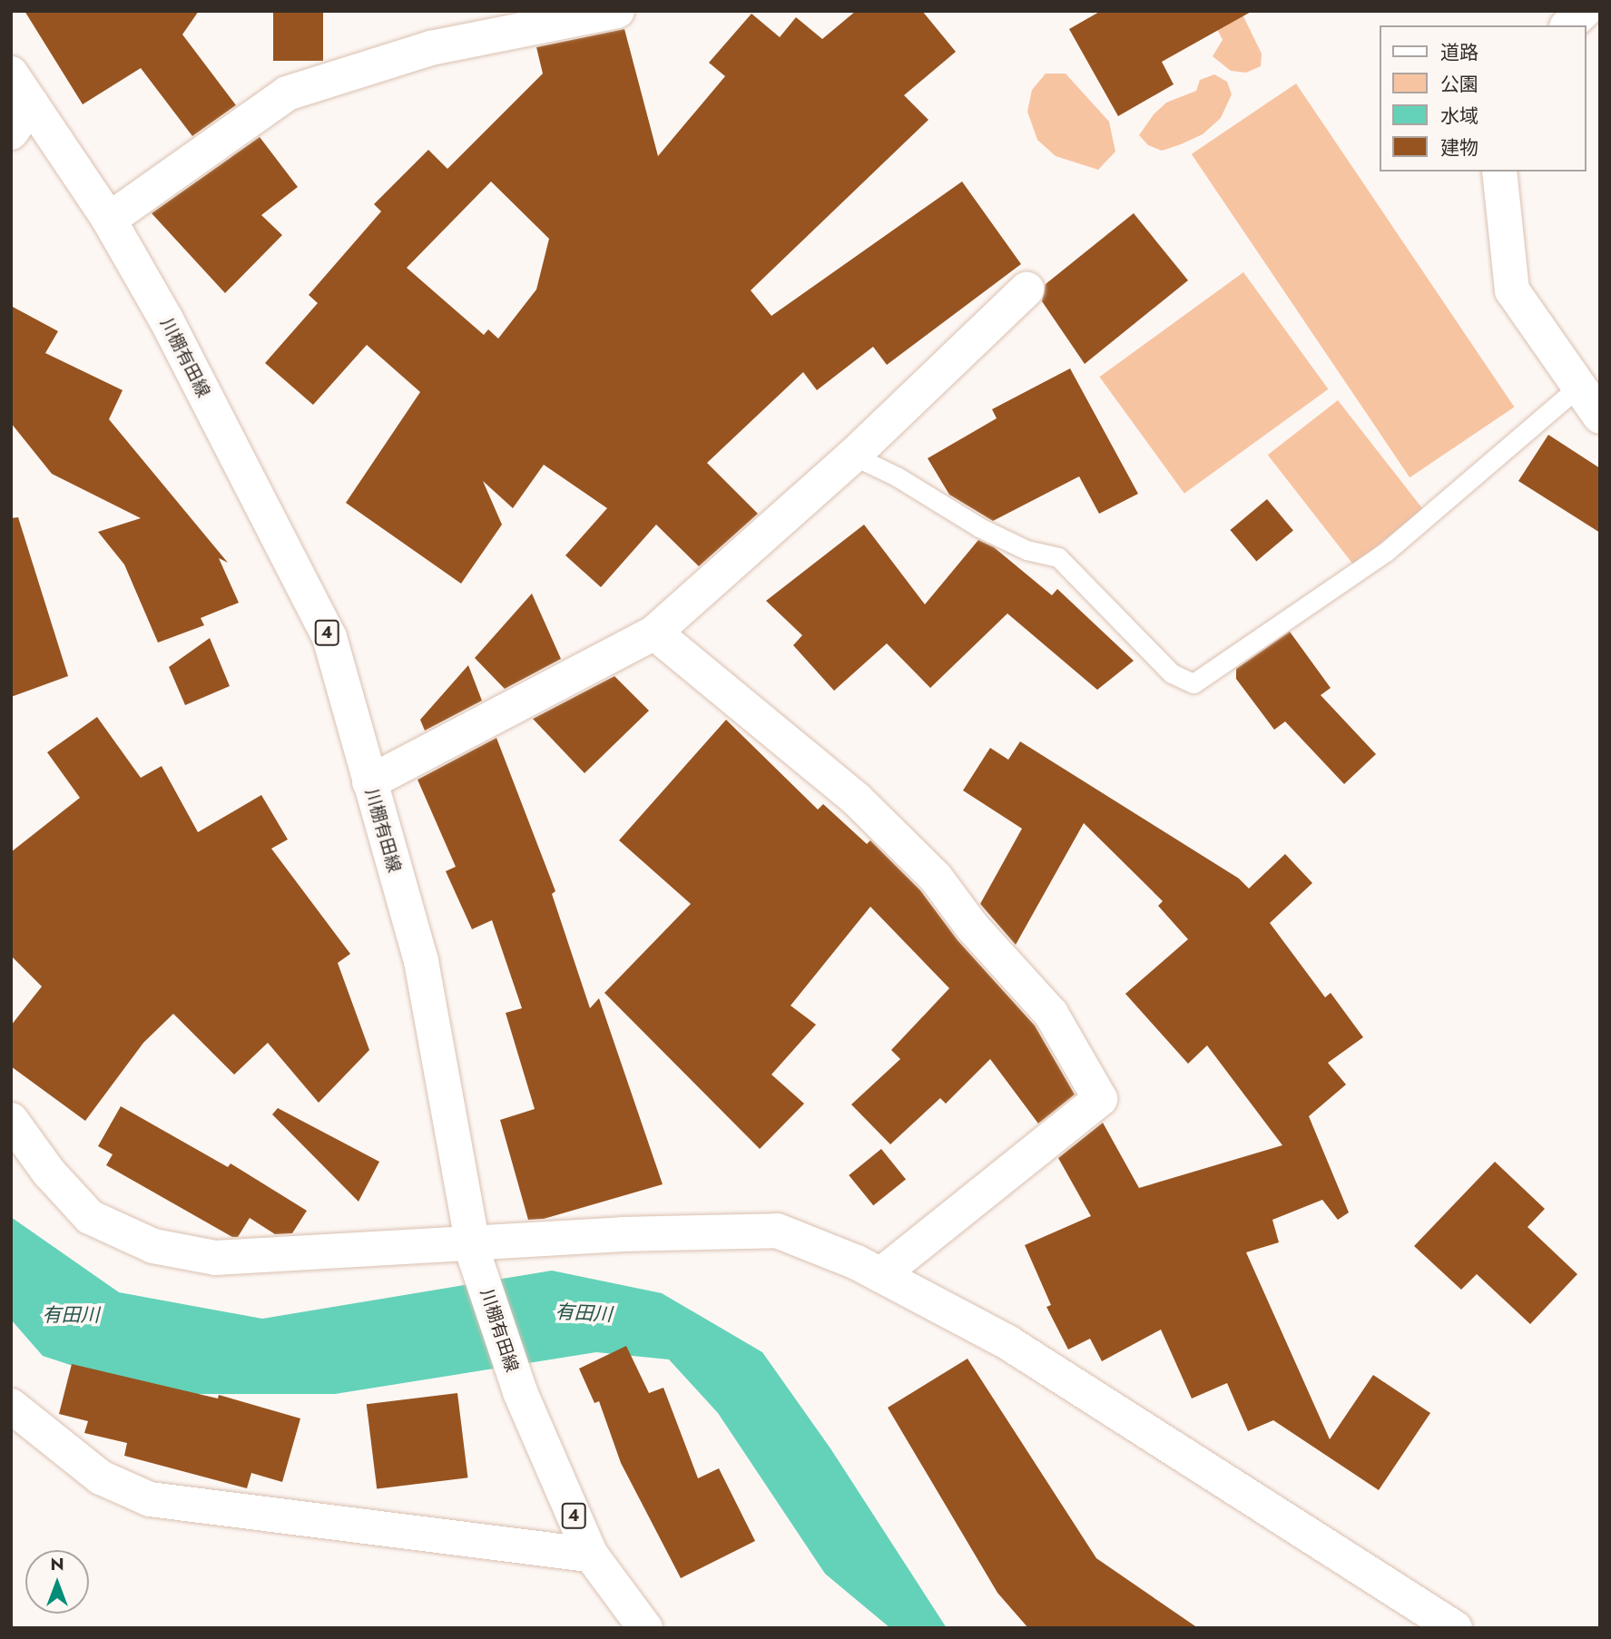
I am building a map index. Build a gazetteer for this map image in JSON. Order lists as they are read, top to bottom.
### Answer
{
  "streets": {
    "street": ["川棚有田線", "4"]
  },
  "water": ["有田川"],
  "legend": [
    "道路",
    "公園",
    "水域",
    "建物"
  ],
  "north": "top"
}
